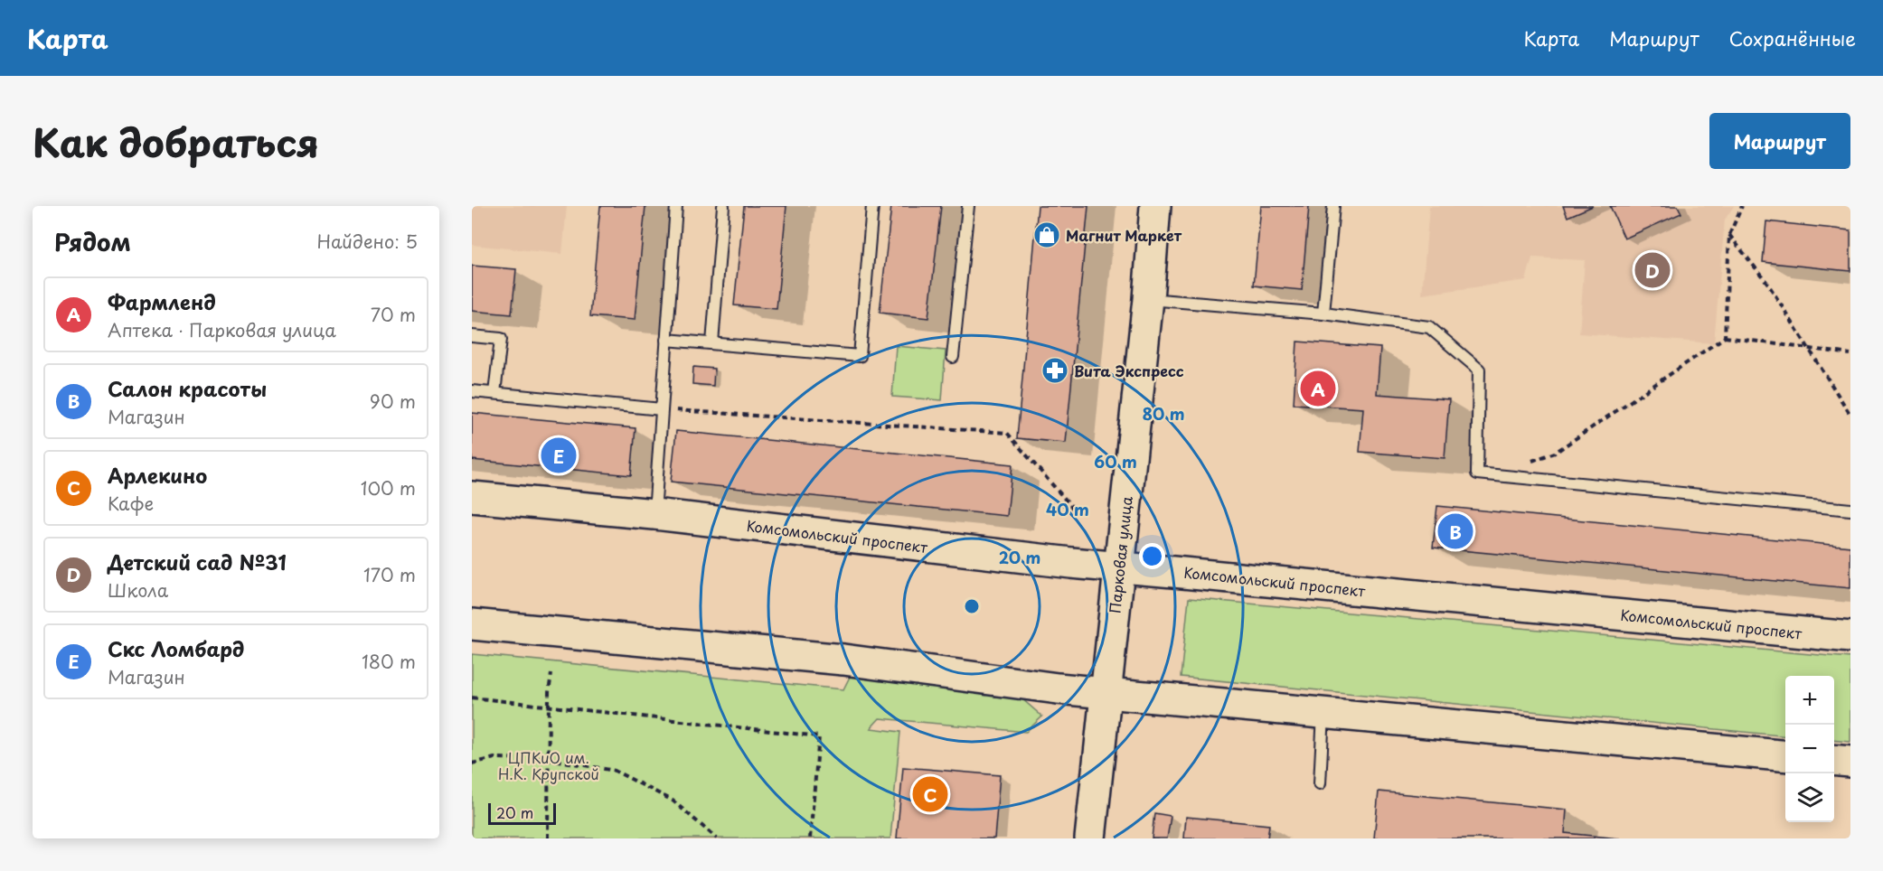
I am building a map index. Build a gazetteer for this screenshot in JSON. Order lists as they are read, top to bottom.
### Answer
{
  "streets": {
    "main road": ["Комсомольский проспект", "Парковая улица"]
  },
  "crossings": [
    ["Комсомольский проспект", "Парковая улица"]
  ],
  "parks": ["ЦПКиО им. Н.К. Крупской"],
  "places": {
    "shop": ["Магнит Маркет"],
    "pharmacy": ["Вита Экспресс"]
  },
  "scale_bar": "20 m",
  "page": {
    "header": "Карта",
    "nav": ["Карта", "Маршрут", "Сохранённые"],
    "title": "Как добраться",
    "buttons": "Маршрут",
    "heading": ["Рядом", "Найдено: 5"],
    "pins": [
      "D",
      "A",
      "E",
      "B",
      "C"
    ],
    "list": [
      {
        "mark": "A",
        "name": "Фармленд",
        "note": "Аптека · Парковая улица",
        "value": "70 m"
      },
      {
        "mark": "B",
        "name": "Салон красоты",
        "note": "Магазин",
        "value": "90 m"
      },
      {
        "mark": "C",
        "name": "Арлекино",
        "note": "Кафе",
        "value": "100 m"
      },
      {
        "mark": "D",
        "name": "Детский сад №31",
        "note": "Школа",
        "value": "170 m"
      },
      {
        "mark": "E",
        "name": "Скс Ломбард",
        "note": "Магазин",
        "value": "180 m"
      }
    ],
    "map_buttons": ["+", "−"],
    "scale": "20 m"
  },
  "rings": [
    "80 m",
    "60 m",
    "40 m",
    "20 m"
  ]
}
